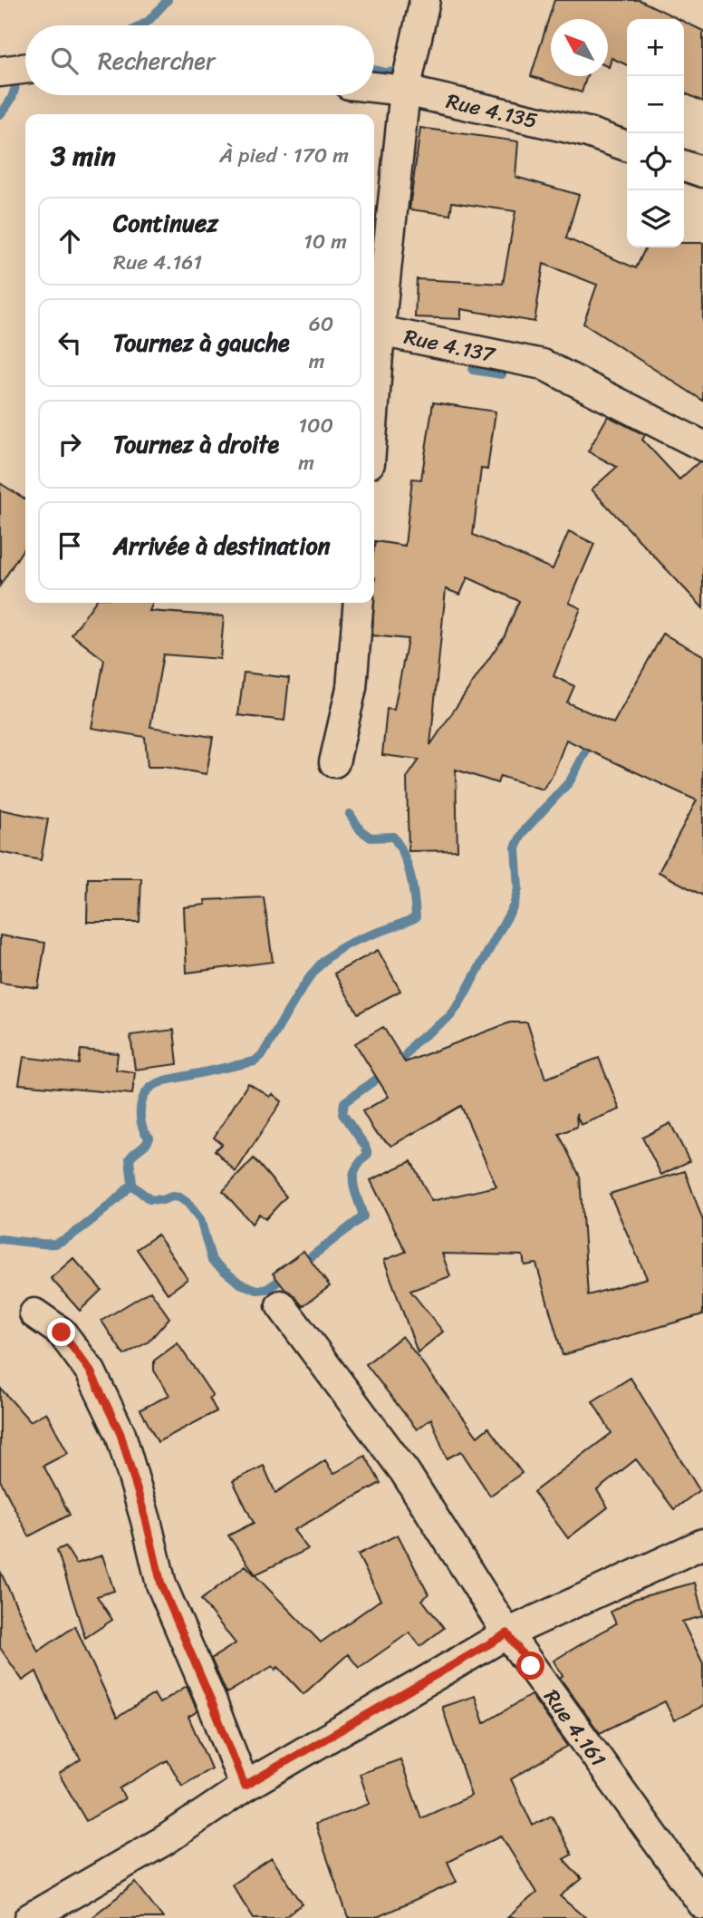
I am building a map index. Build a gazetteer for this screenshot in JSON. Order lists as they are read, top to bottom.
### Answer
{
  "streets": {
    "street": ["Rue 4.135", "Rue 4.137", "Rue 4.161"]
  },
  "crossings": [
    ["Rue 4.135", "Rue 4.137"]
  ],
  "north": "top left",
  "page": {
    "map_buttons": ["+", "−"],
    "search": "Rechercher",
    "heading": ["3 min", "À pied · 170 m"],
    "list": [
      ["Continuez", "Rue 4.161", "10 m"],
      ["Tournez à gauche", "60 m"],
      ["Tournez à droite", "100 m"],
      "Arrivée à destination"
    ]
  }
}
